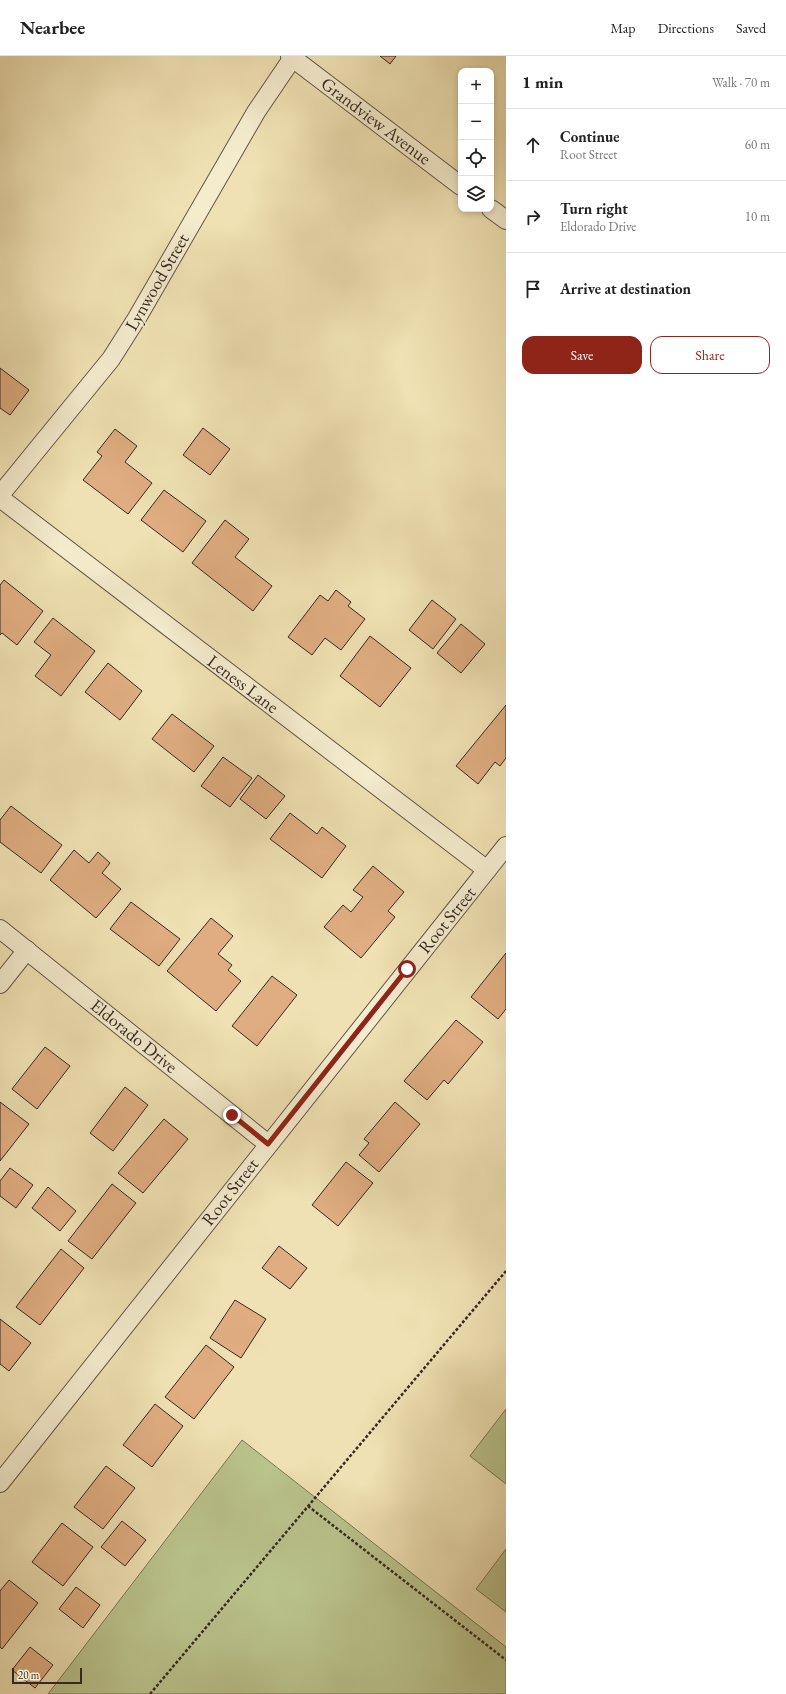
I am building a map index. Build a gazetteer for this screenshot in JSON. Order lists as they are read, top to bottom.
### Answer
{
  "streets": {
    "street": [
      "Grandview Avenue",
      "Lynwood Street",
      "Leness Lane",
      "Root Street",
      "Eldorado Drive"
    ]
  },
  "crossings": [
    ["Grandview Avenue", "Lynwood Street"],
    ["Lynwood Street", "Leness Lane"],
    ["Leness Lane", "Root Street"],
    ["Root Street", "Eldorado Drive"]
  ],
  "scale_bar": "20 m",
  "page": {
    "header": "Nearbee",
    "nav": ["Map", "Directions", "Saved"],
    "heading": ["1 min", "Walk · 70 m"],
    "map_buttons": ["+", "−"],
    "list": [
      ["Continue", "Root Street", "60 m"],
      ["Turn right", "Eldorado Drive", "10 m"],
      "Arrive at destination"
    ],
    "buttons": ["Save", "Share"],
    "scale": "20 m"
  }
}
